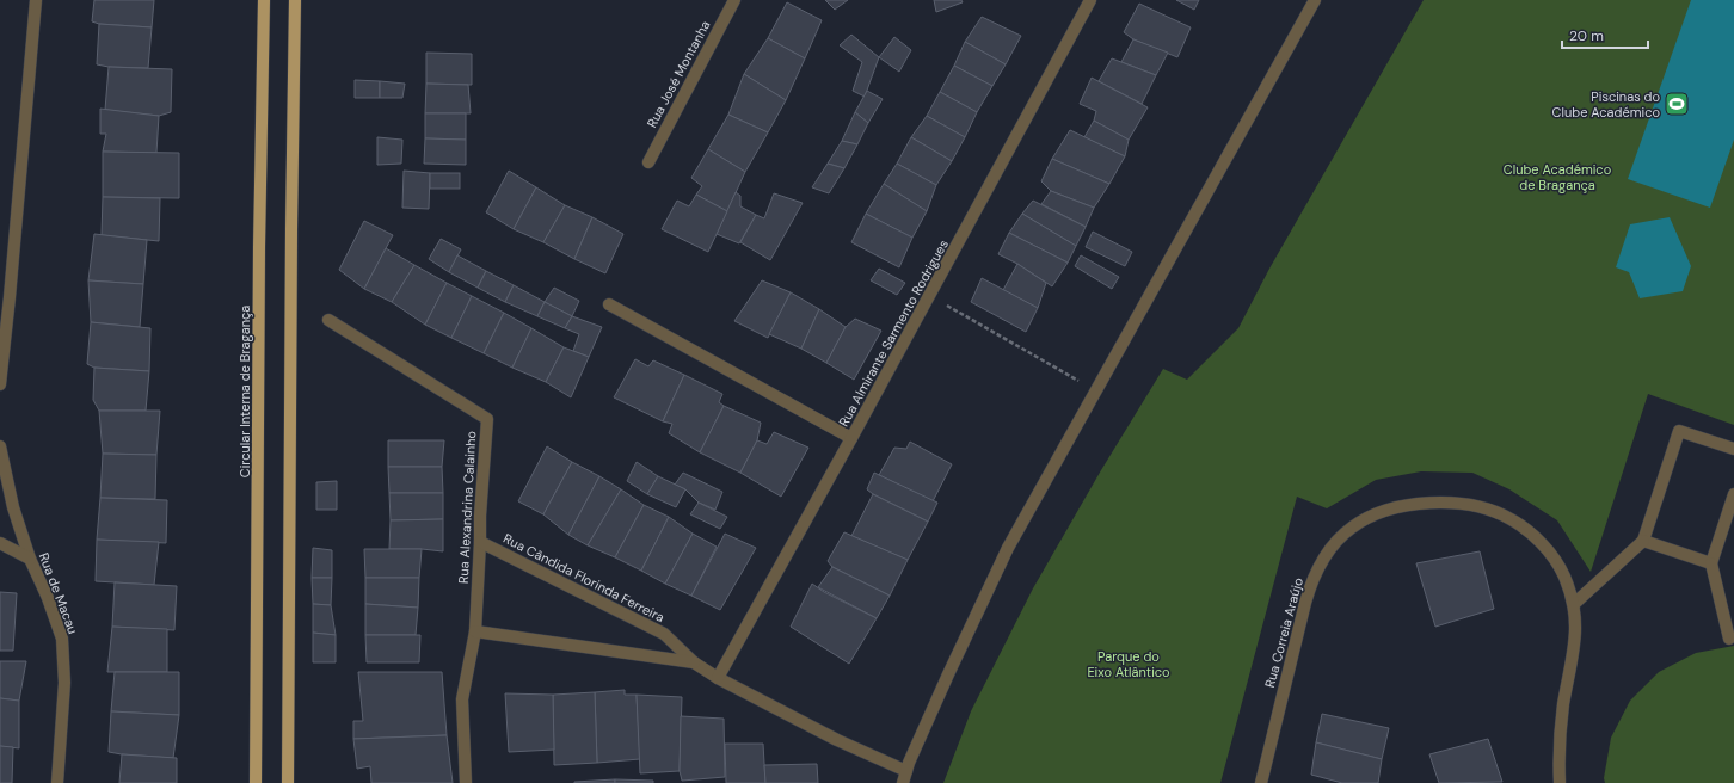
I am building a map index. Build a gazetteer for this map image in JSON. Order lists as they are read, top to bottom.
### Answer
{
  "streets": {
    "main road": ["Circular Interna de Bragança"],
    "street": [
      "Rua José Montanha",
      "Rua Almirante Sarmento Rodrigues",
      "Rua Alexandrina Calainho",
      "Rua Cândida Florinda Ferreira",
      "Rua de Macau",
      "Rua Correia Araújo"
    ]
  },
  "crossings": [
    ["Rua Almirante Sarmento Rodrigues", "Rua Cândida Florinda Ferreira"],
    ["Rua Alexandrina Calainho", "Rua Cândida Florinda Ferreira"]
  ],
  "parks": ["Clube Académico de Bragança", "Parque do Eixo Atlântico"],
  "places": {
    "sports": ["Piscinas do Clube Académico"]
  },
  "scale_bar": "20 m"
}
